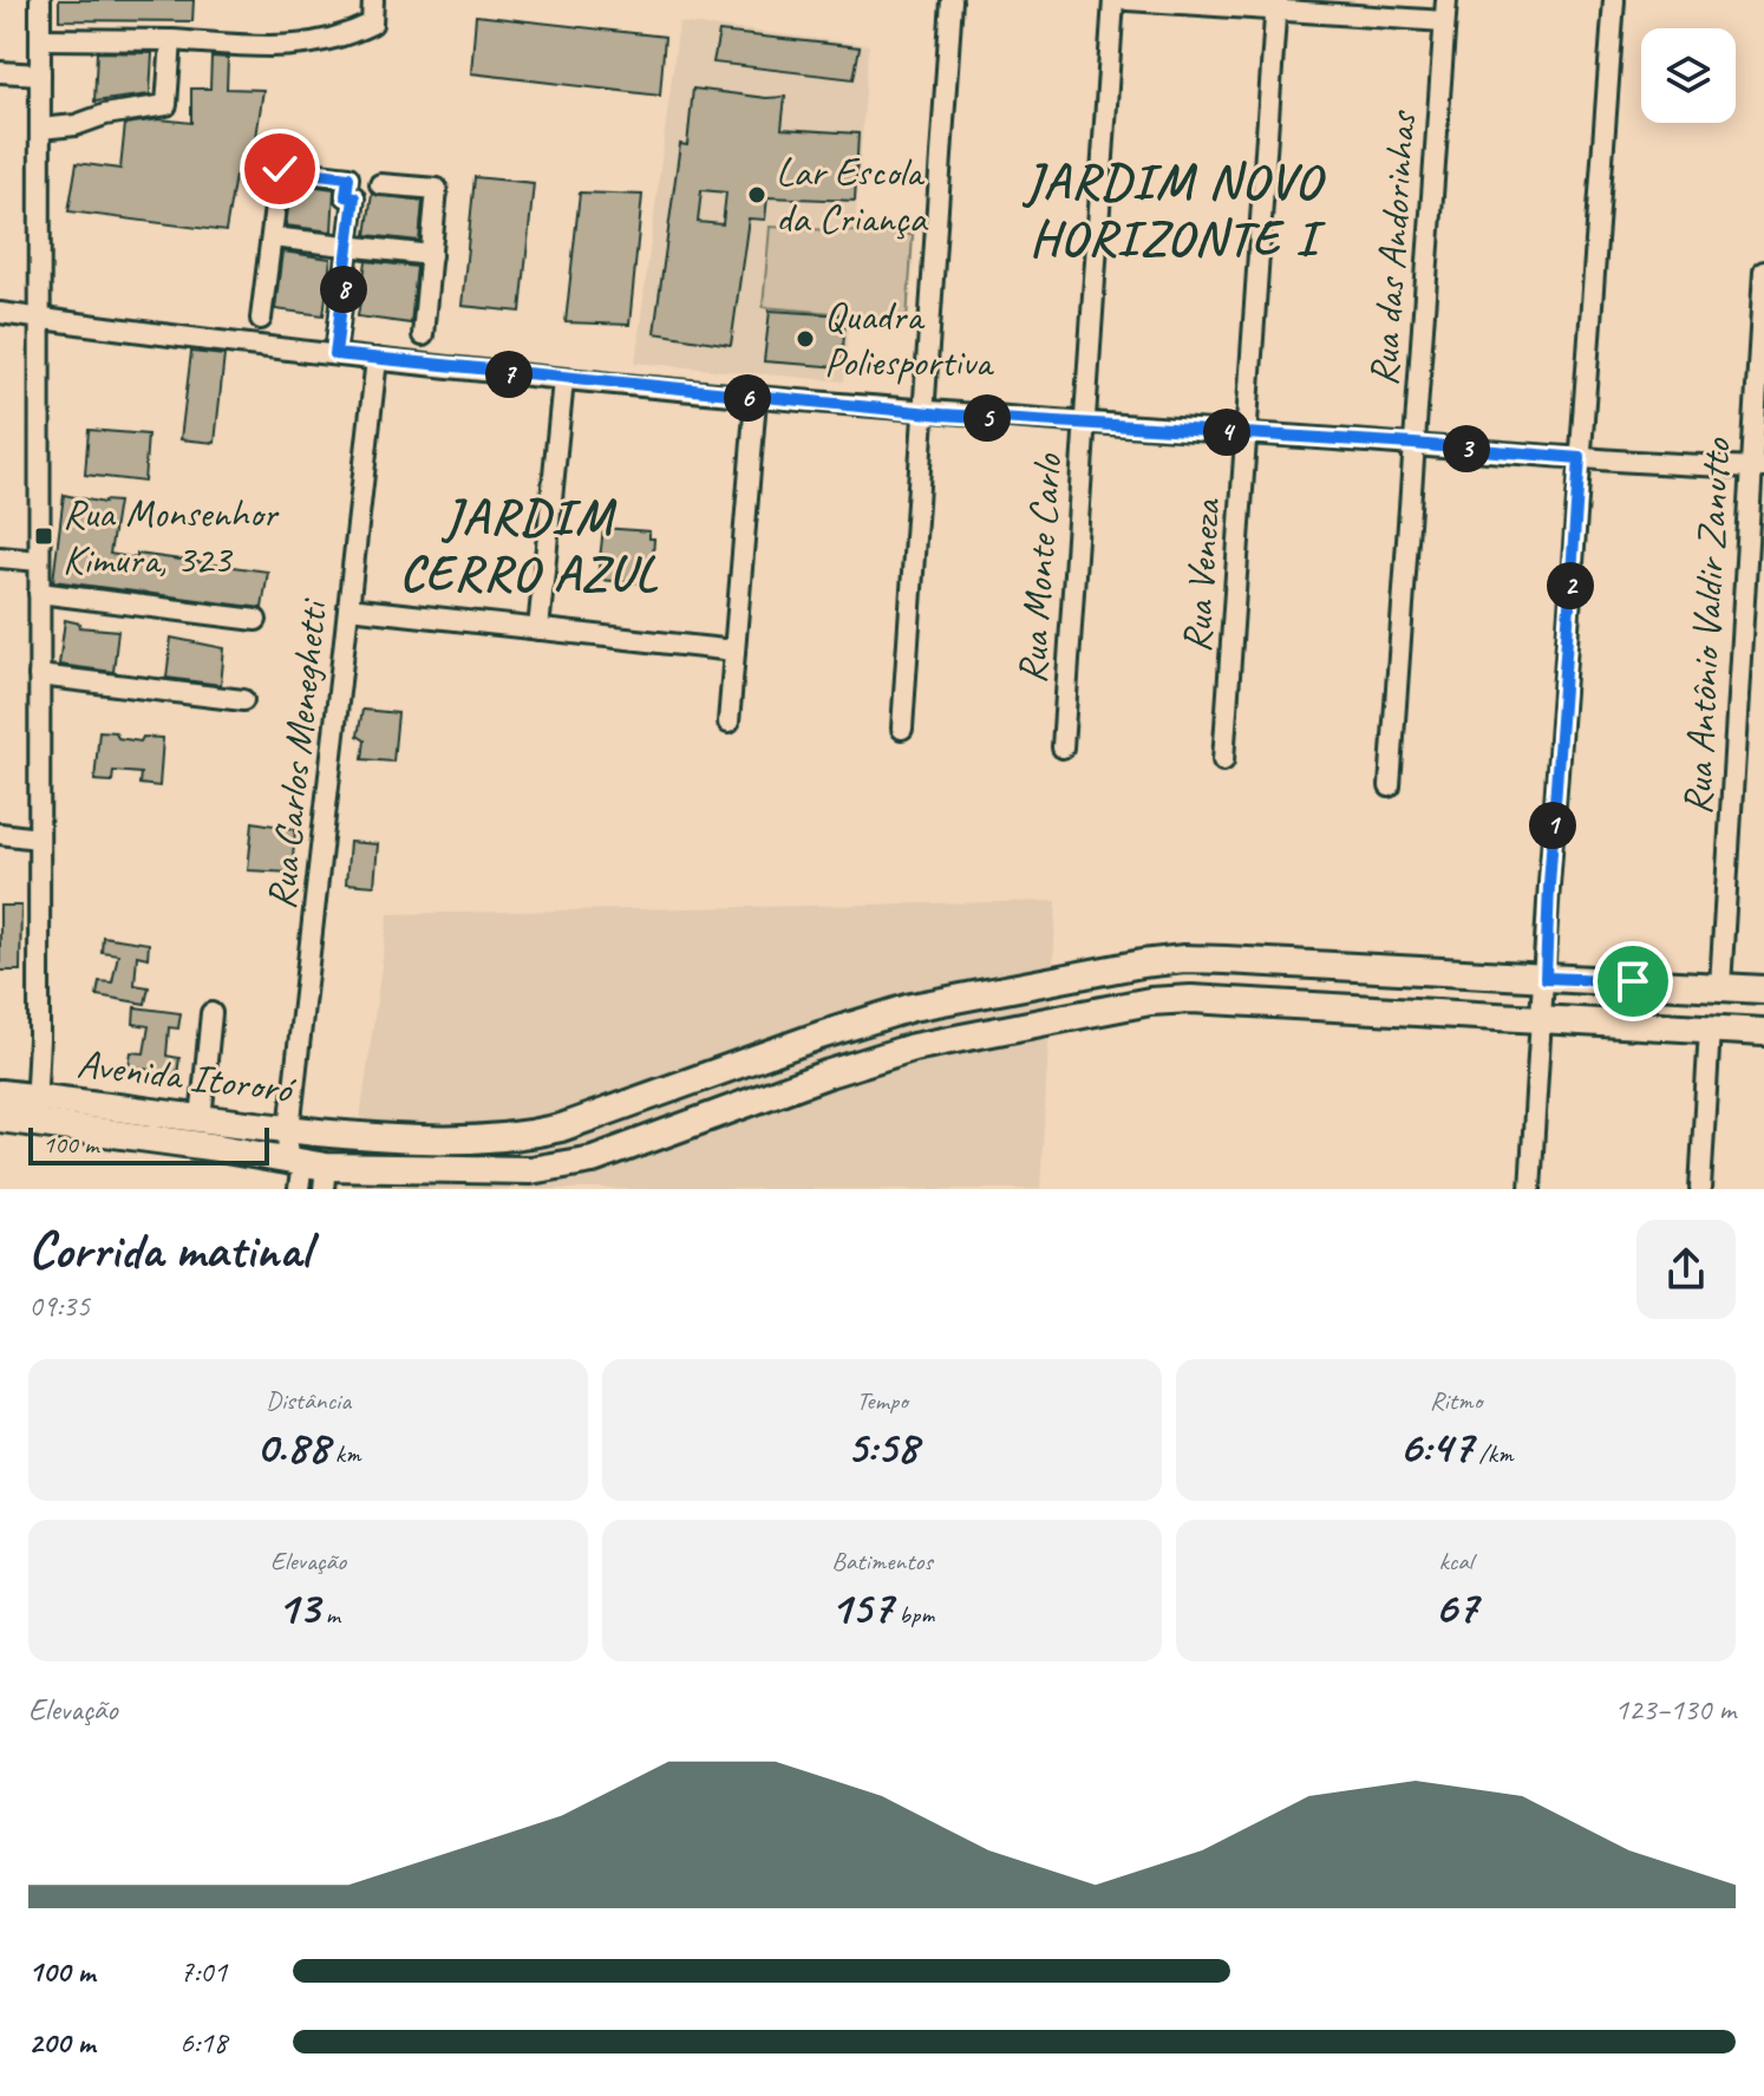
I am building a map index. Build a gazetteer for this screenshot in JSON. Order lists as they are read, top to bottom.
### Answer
{
  "streets": {
    "main road": ["Avenida Itororó"],
    "street": [
      "Rua das Andorinhas",
      "Rua Monte Carlo",
      "Rua Veneza",
      "Rua Antônio Valdir Zanutto",
      "Rua Carlos Meneghetti"
    ]
  },
  "crossings": [
    ["Rua Antônio Valdir Zanutto", "Avenida Itororó"],
    ["Rua Carlos Meneghetti", "Avenida Itororó"]
  ],
  "districts": ["JARDIM NOVO HORIZONTE I", "JARDIM CERRO AZUL"],
  "places": {
    "other": ["Lar Escola da Criança", "Quadra Poliesportiva"],
    "transit": ["Rua Monsenhor Kimura, 323"]
  },
  "scale_bar": "100 m",
  "page": {
    "pins": [
      "8",
      "7",
      "6",
      "5",
      "4",
      "3",
      "2",
      "1"
    ],
    "scale": "100 m",
    "heading": ["Corrida matinal", "09:35"],
    "stats": [
      ["Distância", "0.88 km"],
      ["Tempo", "5:58"],
      ["Ritmo", "6:47 /km"],
      ["Elevação", "13 m"],
      ["Batimentos", "157 bpm"],
      ["kcal", "67"]
    ],
    "chart": ["Elevação", "123–130 m"],
    "list": [
      {
        "name": "100 m",
        "note": "7:01"
      },
      {
        "name": "200 m",
        "note": "6:18"
      }
    ]
  }
}
